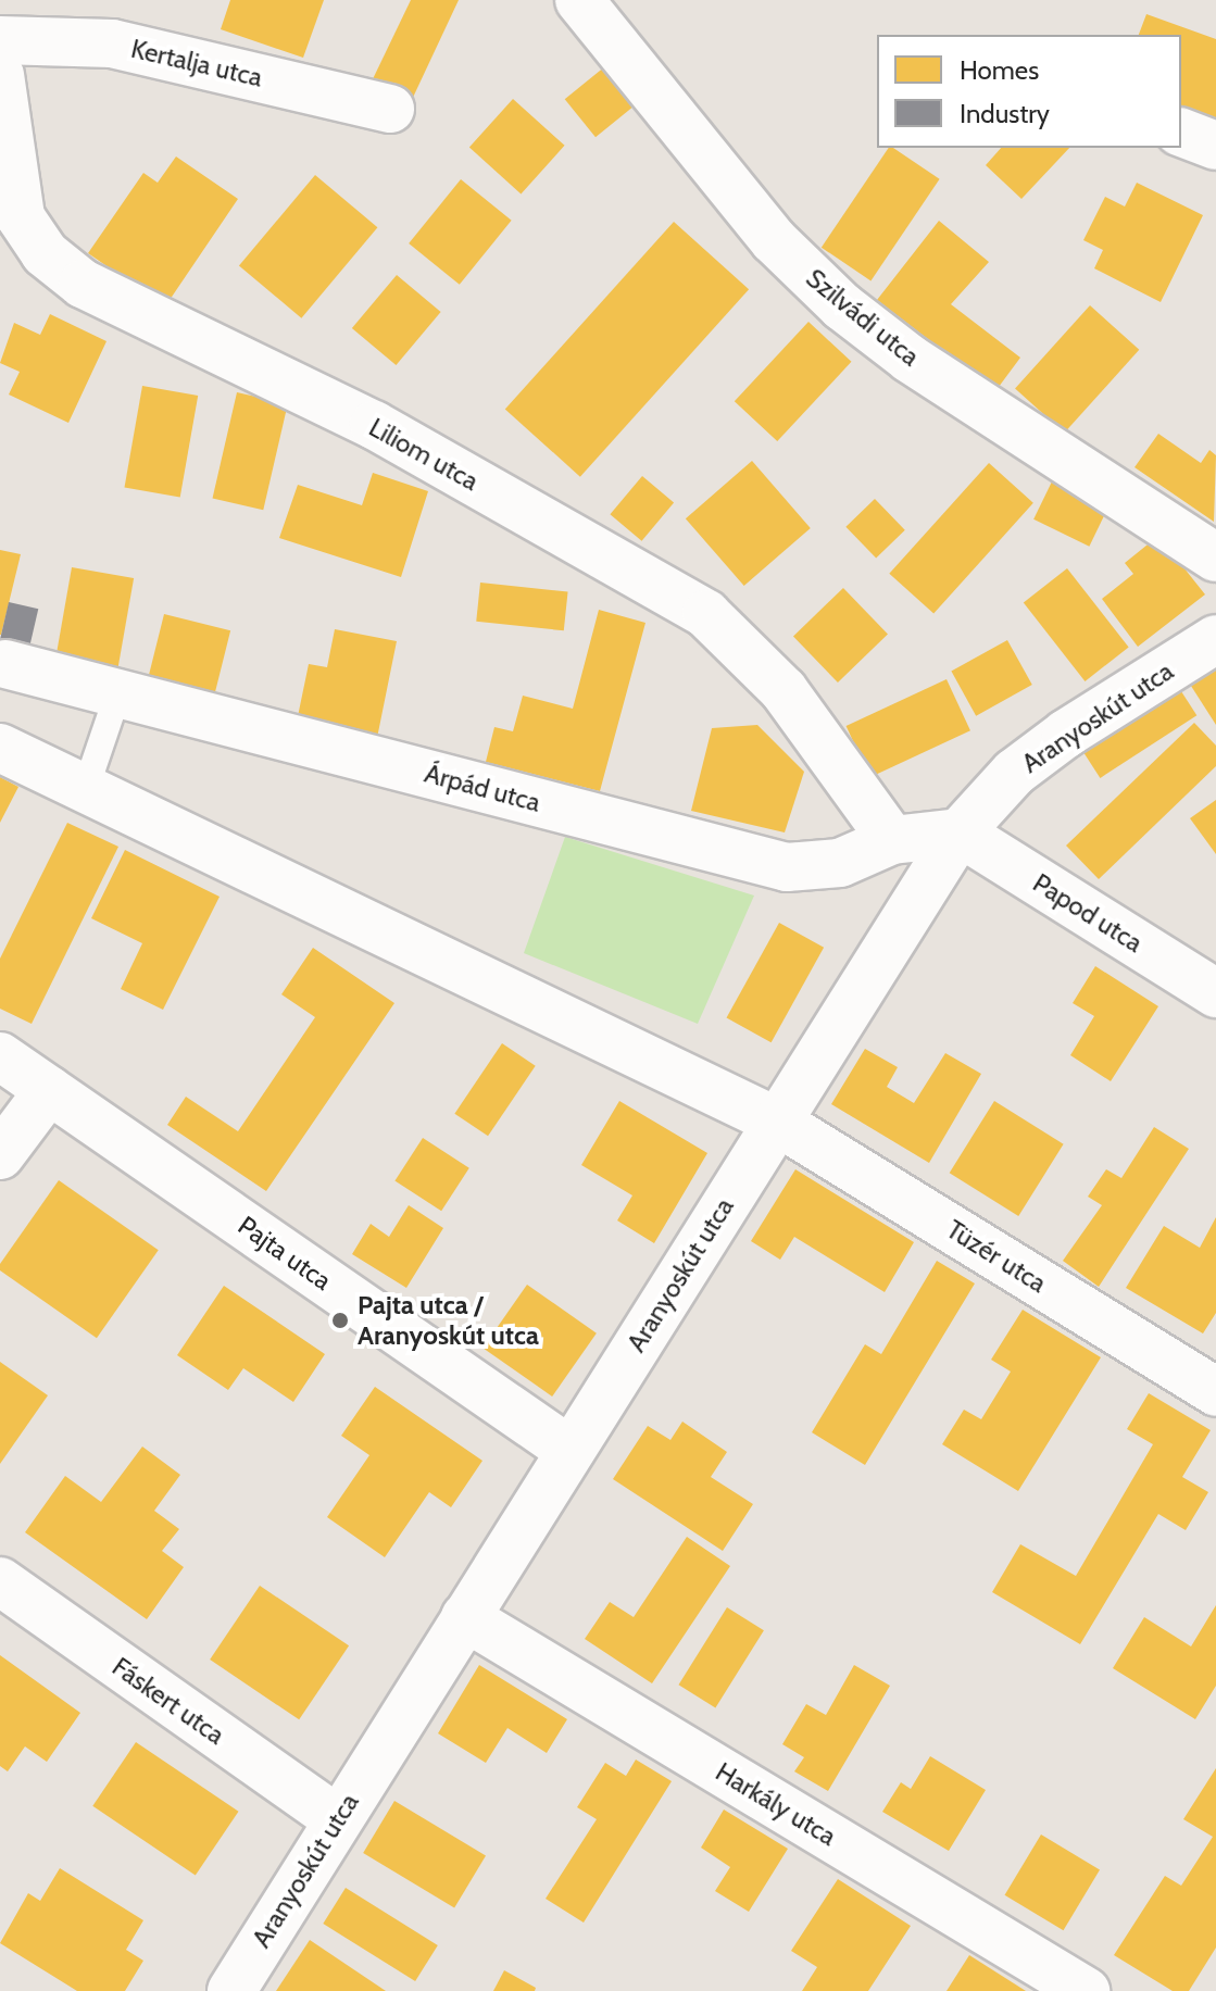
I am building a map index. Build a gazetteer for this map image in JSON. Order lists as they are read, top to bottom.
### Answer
{
  "streets": {
    "street": [
      "Kertalja utca",
      "Szilvádi utca",
      "Liliom utca",
      "Aranyoskút utca",
      "Árpád utca",
      "Papod utca",
      "Pajta utca",
      "Tüzér utca",
      "Fáskert utca",
      "Harkály utca"
    ]
  },
  "crossings": [
    ["Liliom utca", "Árpád utca"],
    ["Aranyoskút utca", "Árpád utca"],
    ["Aranyoskút utca", "Papod utca"],
    ["Aranyoskút utca", "Pajta utca"],
    ["Aranyoskút utca", "Tüzér utca"],
    ["Aranyoskút utca", "Fáskert utca"],
    ["Aranyoskút utca", "Harkály utca"],
    ["Árpád utca", "Papod utca"]
  ],
  "places": ["Pajta utca / Aranyoskút utca"],
  "legend": ["Homes", "Industry"]
}
